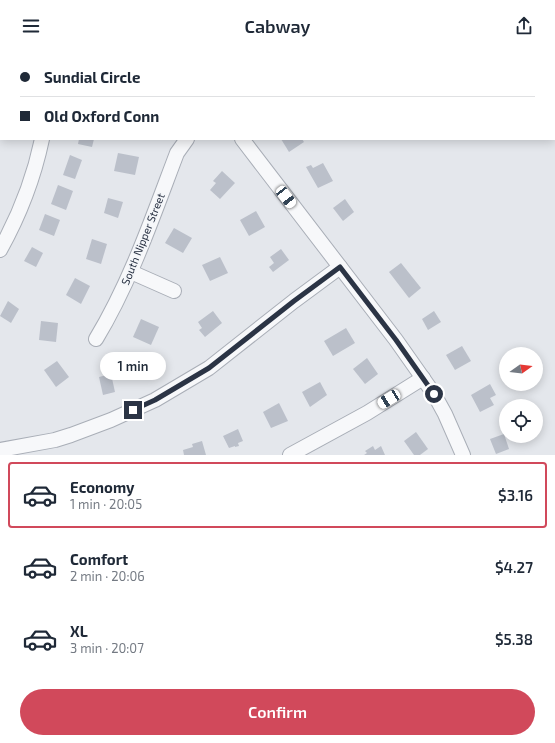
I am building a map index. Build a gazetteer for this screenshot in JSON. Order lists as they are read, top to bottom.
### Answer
{
  "streets": {
    "street": ["South Nipper Street"]
  },
  "north": "right",
  "page": {
    "header": "Cabway",
    "banner": ["Sundial Circle", "Old Oxford Conn"],
    "bubble": "1 min",
    "list": [
      {
        "name": "Economy",
        "note": "1 min · 20:05",
        "value": "$3.16"
      },
      {
        "name": "Comfort",
        "note": "2 min · 20:06",
        "value": "$4.27"
      },
      {
        "name": "XL",
        "note": "3 min · 20:07",
        "value": "$5.38"
      }
    ],
    "buttons": "Confirm"
  }
}
